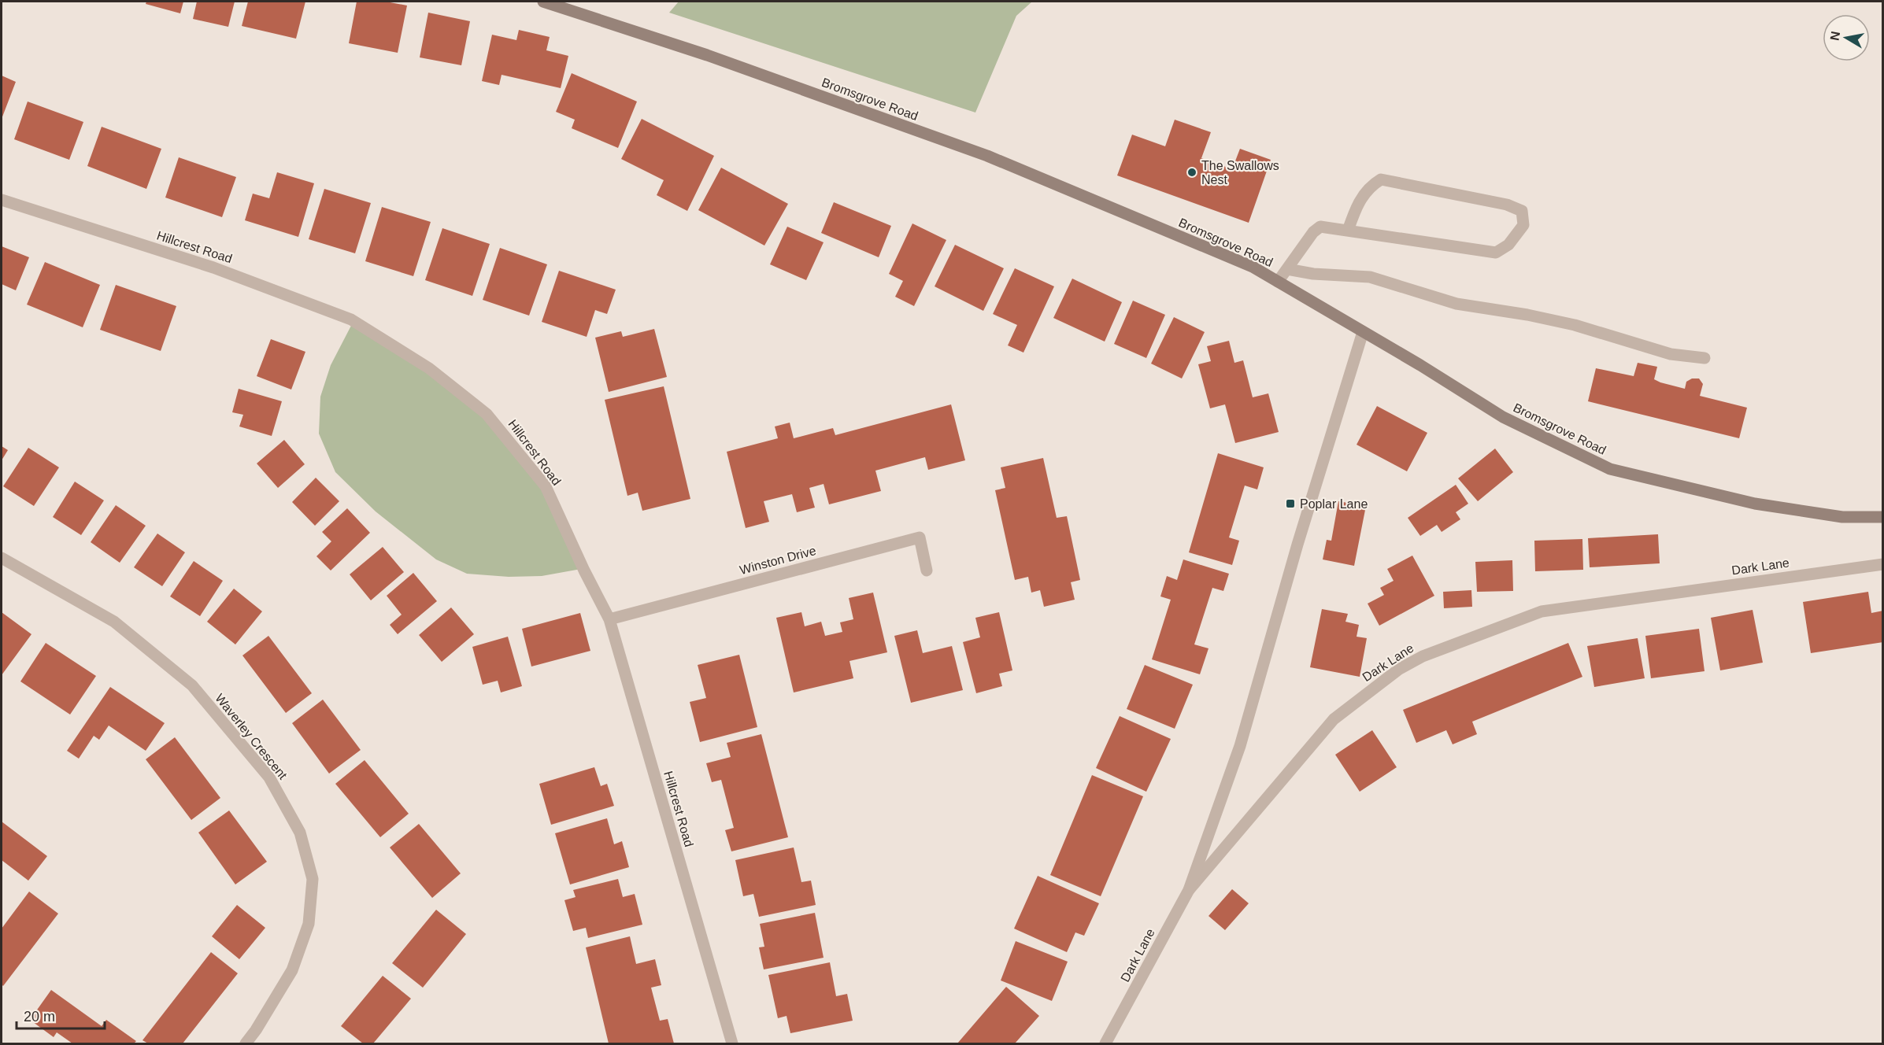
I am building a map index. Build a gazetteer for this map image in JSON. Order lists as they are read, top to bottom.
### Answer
{
  "streets": {
    "main road": ["Bromsgrove Road"],
    "street": [
      "Hillcrest Road",
      "Winston Drive",
      "Dark Lane",
      "Waverley Crescent"
    ]
  },
  "crossings": [
    ["Hillcrest Road", "Winston Drive"]
  ],
  "places": {
    "other": ["The Swallows Nest"],
    "transit": ["Poplar Lane"]
  },
  "scale_bar": "20 m",
  "north": "left"
}
